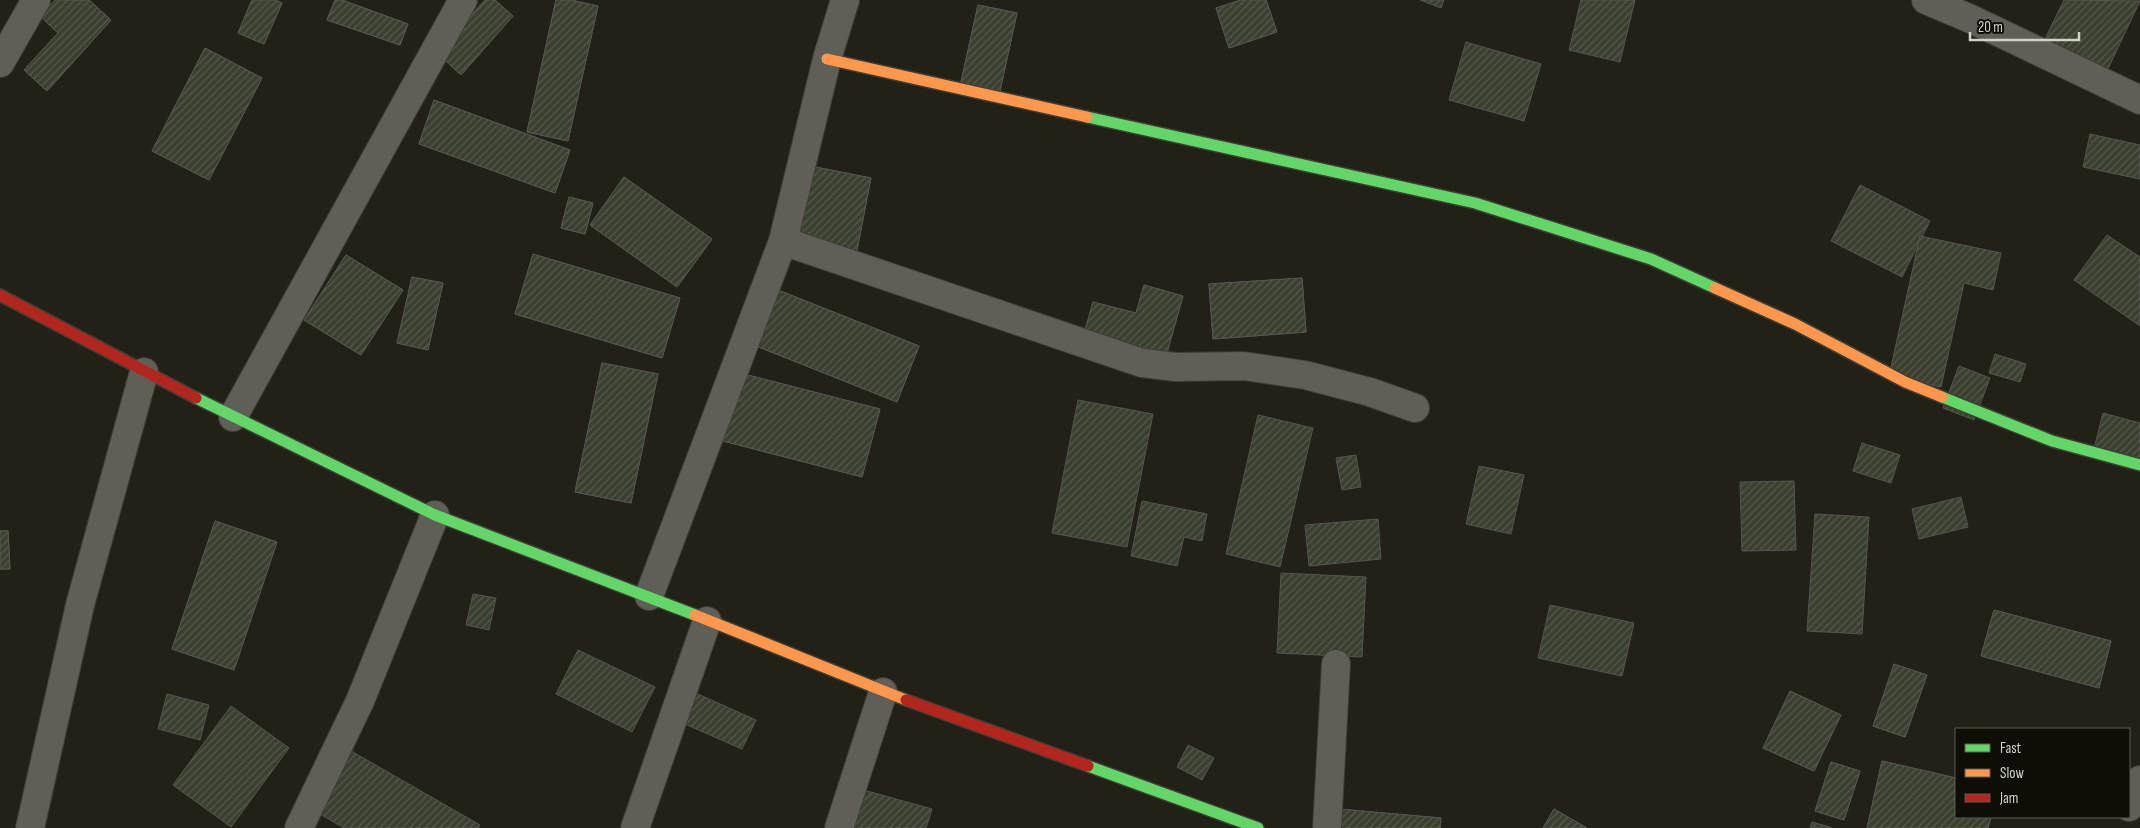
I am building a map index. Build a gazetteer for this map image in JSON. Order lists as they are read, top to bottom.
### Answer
{
  "legend": ["Fast", "Slow", "Jam"],
  "scale_bar": "20 m"
}
